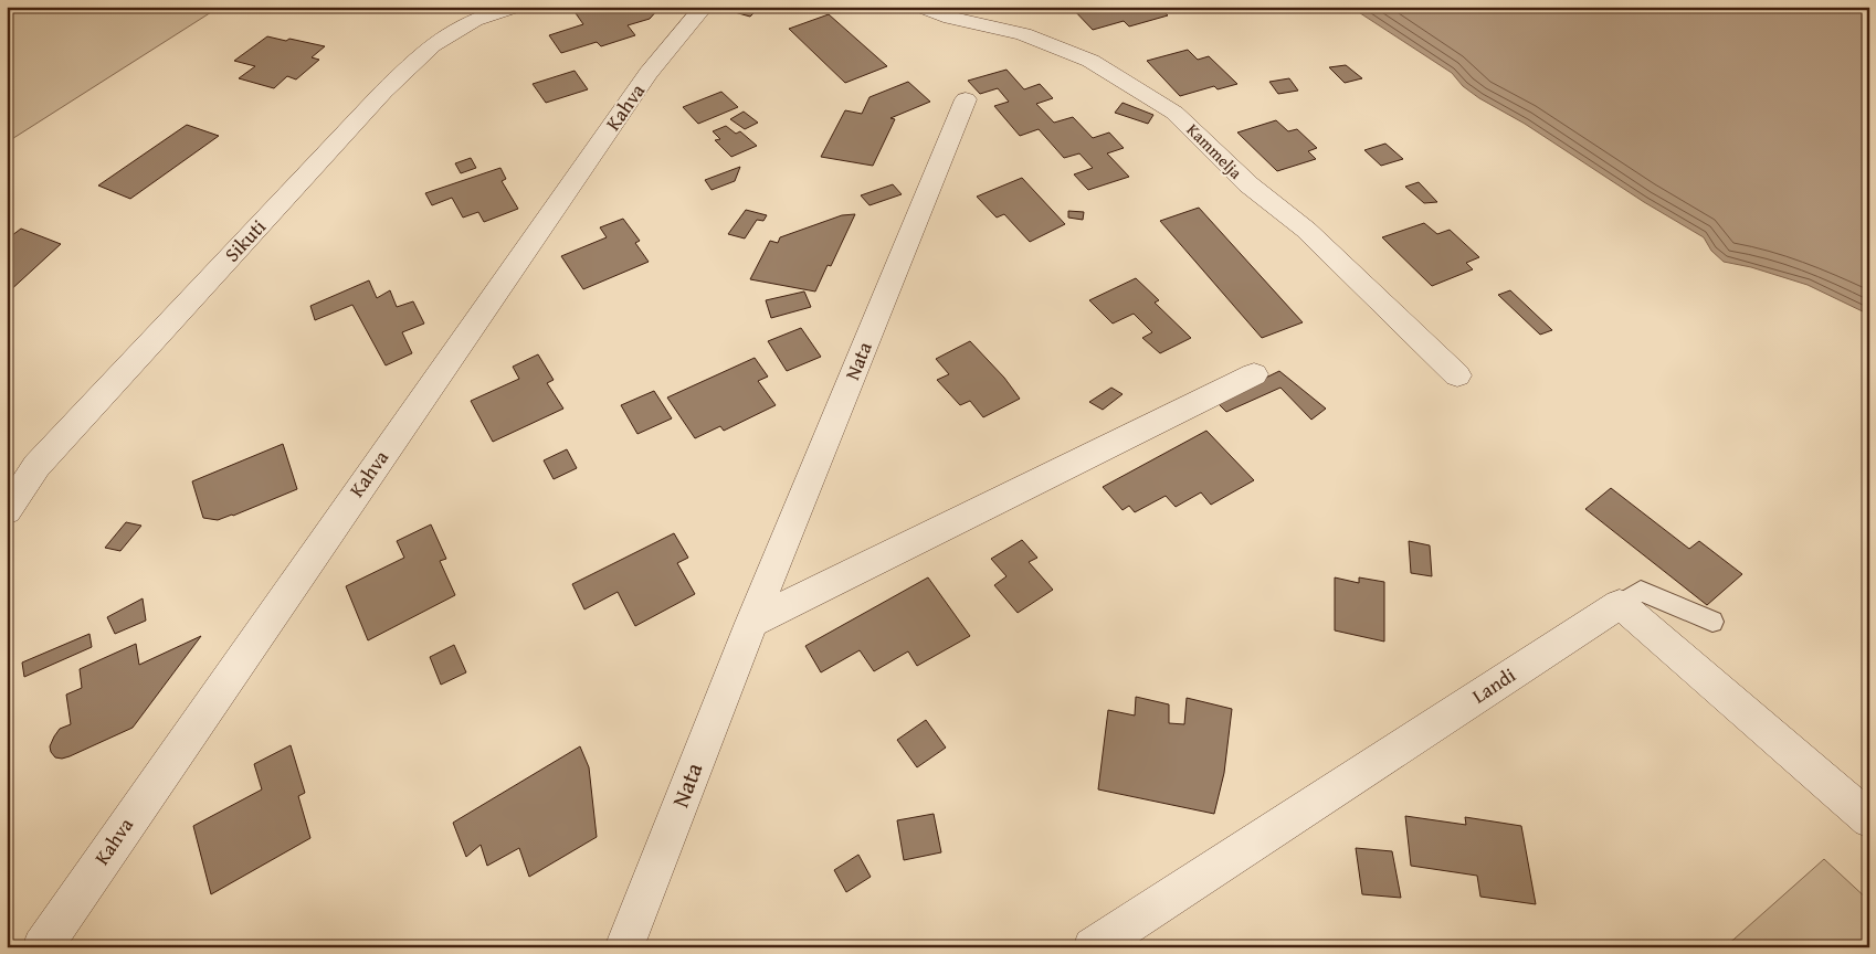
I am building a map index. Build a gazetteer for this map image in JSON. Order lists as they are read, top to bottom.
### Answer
{
  "streets": {
    "street": [
      "Kahva",
      "Kammelja",
      "Sikuti",
      "Nata",
      "Landi"
    ]
  }
}
